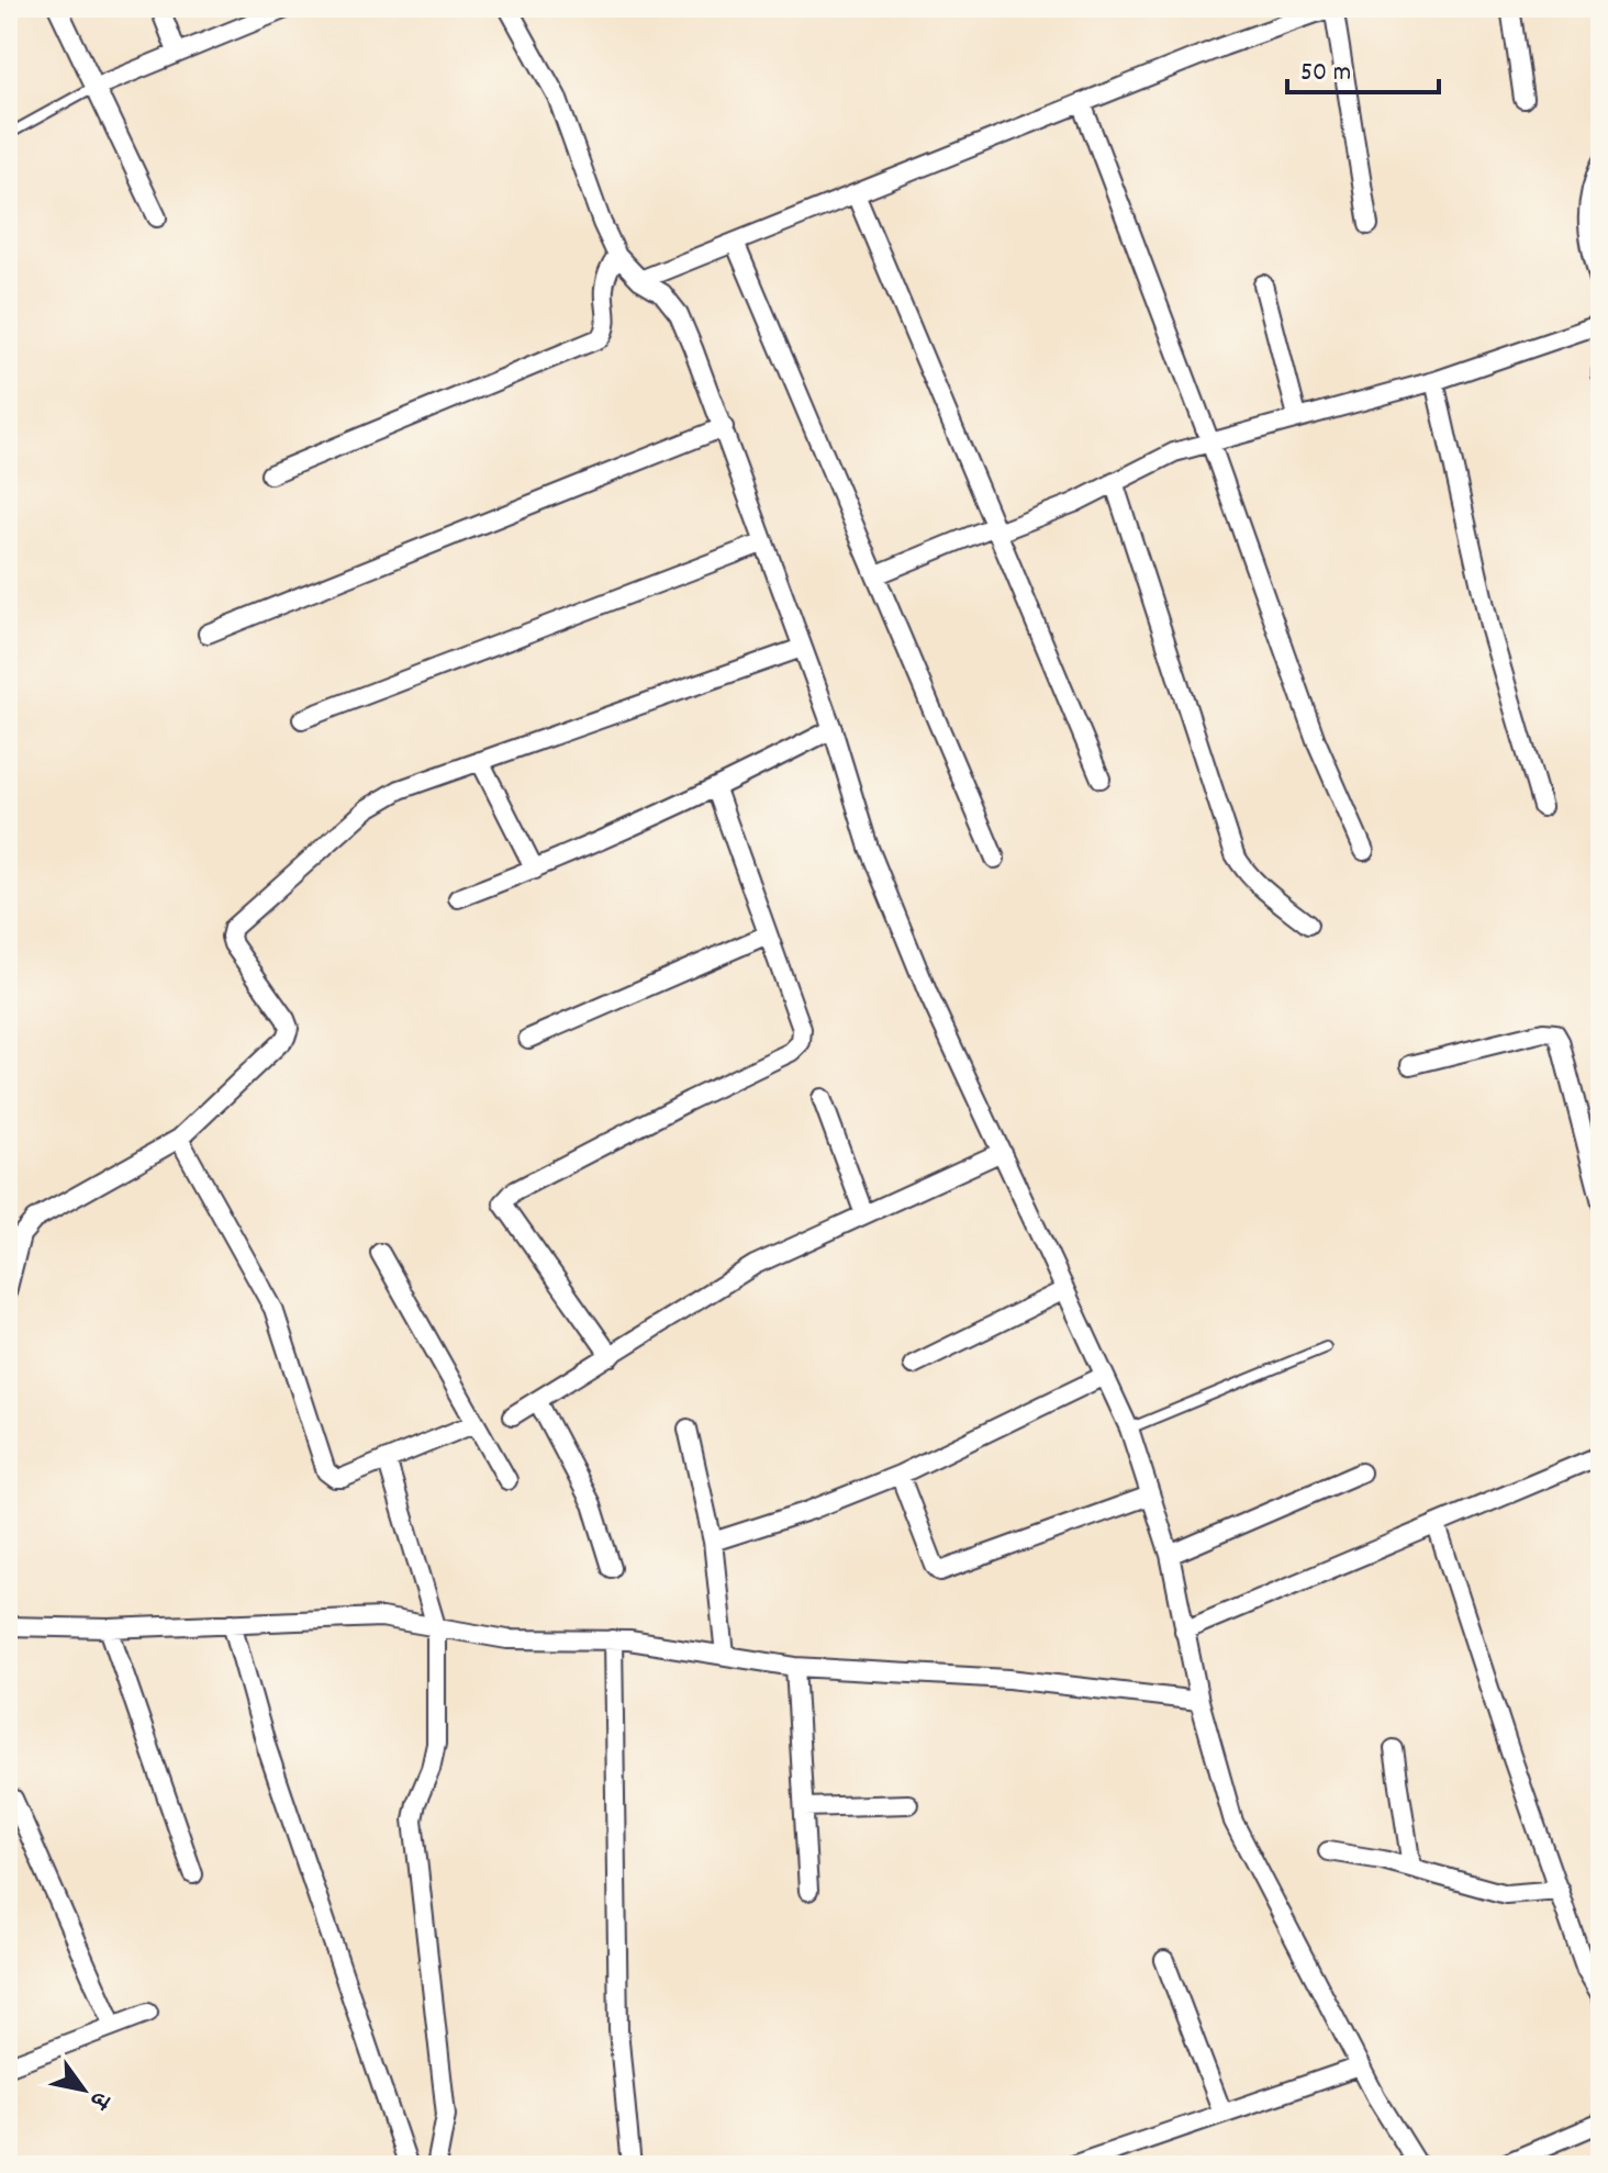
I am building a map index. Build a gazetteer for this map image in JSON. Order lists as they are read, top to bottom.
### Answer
{
  "scale_bar": "50 m",
  "north": "bottom right"
}
